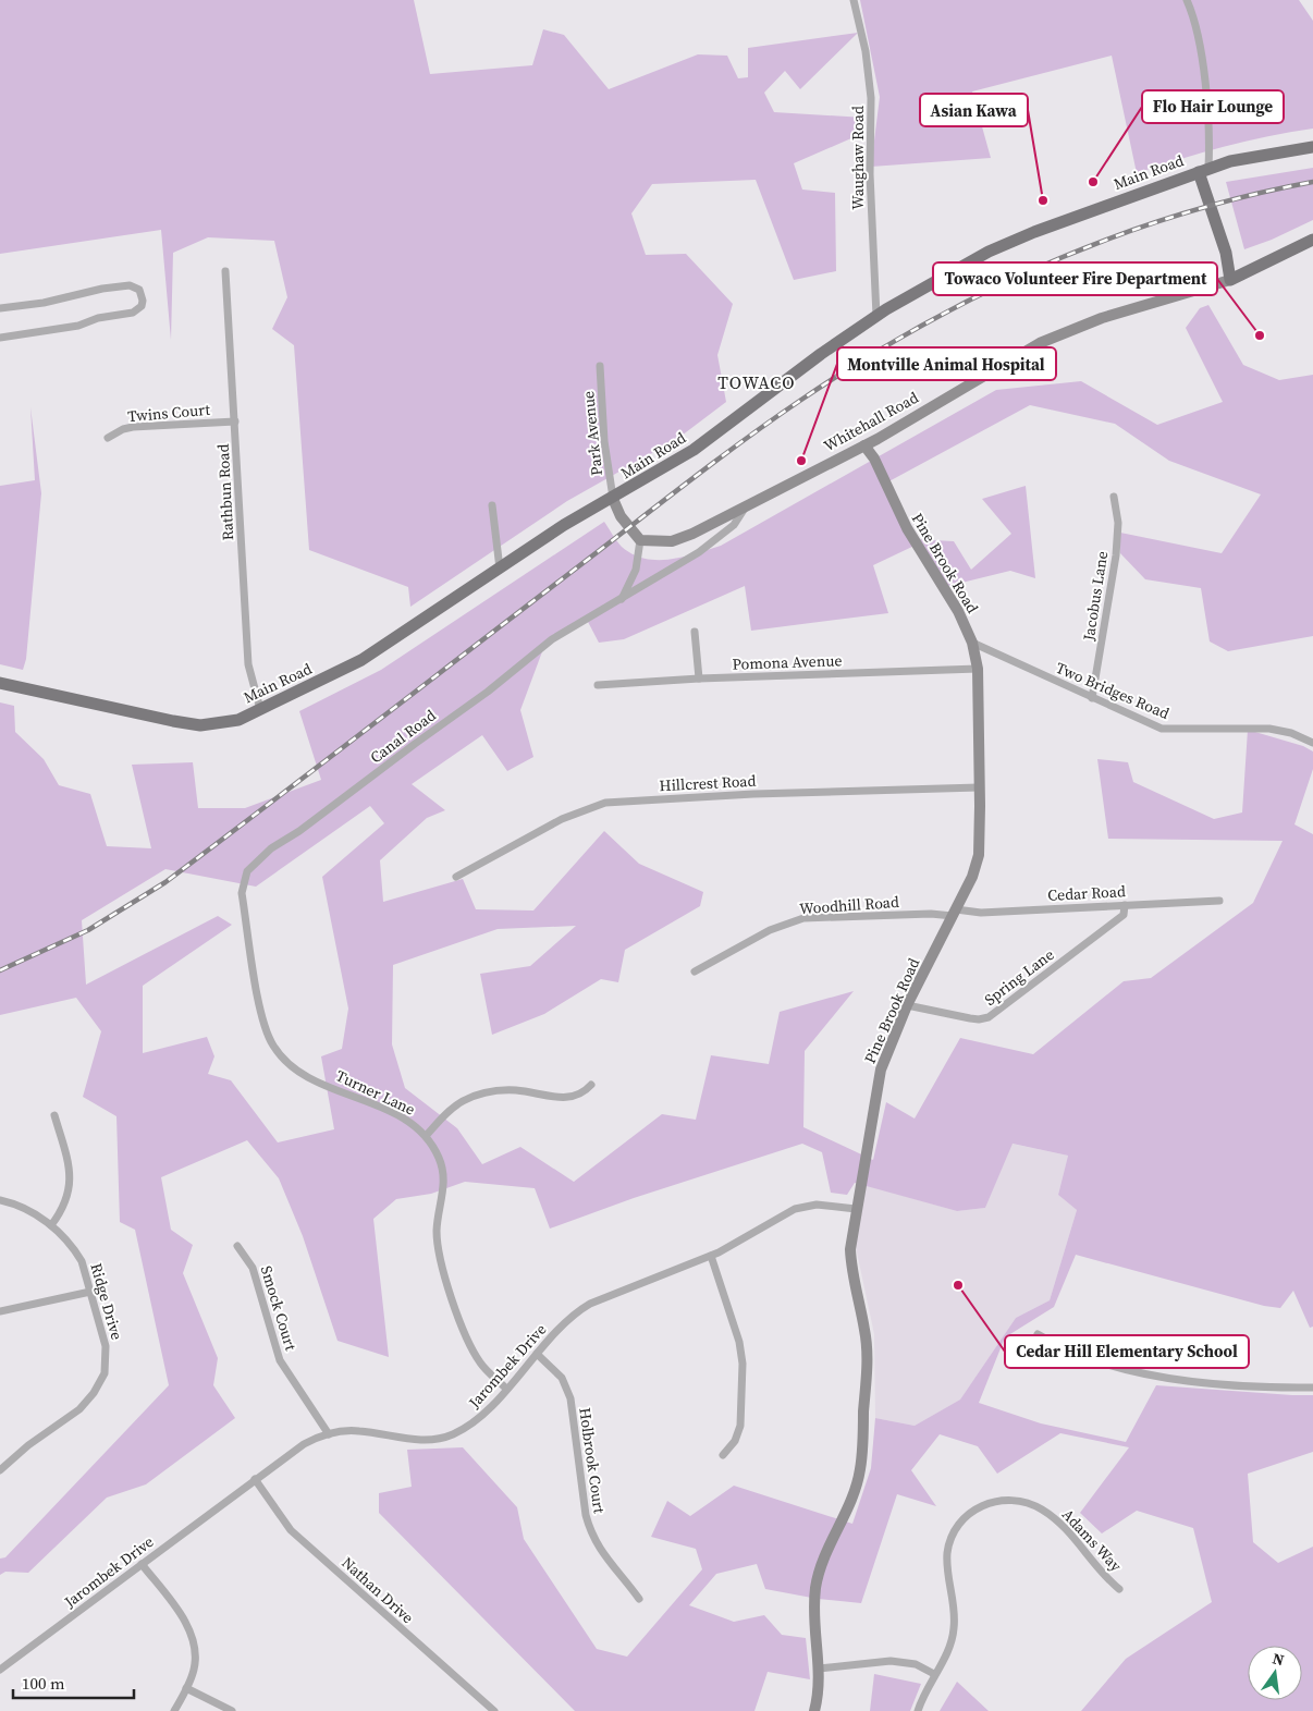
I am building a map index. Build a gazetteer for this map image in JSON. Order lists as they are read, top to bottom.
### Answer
{
  "streets": {
    "main road": ["Main Road", "Whitehall Road"],
    "street": [
      "Waughaw Road",
      "Twins Court",
      "Park Avenue",
      "Rathbun Road",
      "Pine Brook Road",
      "Jacobus Lane",
      "Pomona Avenue",
      "Two Bridges Road",
      "Canal Road",
      "Hillcrest Road",
      "Cedar Road",
      "Woodhill Road",
      "Spring Lane",
      "Turner Lane",
      "Ridge Drive",
      "Smock Court",
      "Jarombek Drive",
      "Holbrook Court",
      "Adams Way",
      "Nathan Drive"
    ]
  },
  "crossings": [
    ["Waughaw Road", "Main Road"],
    ["Main Road", "Park Avenue"],
    ["Main Road", "Rathbun Road"],
    ["Twins Court", "Rathbun Road"],
    ["Whitehall Road", "Pine Brook Road"],
    ["Whitehall Road", "Canal Road"],
    ["Pine Brook Road", "Pomona Avenue"],
    ["Pine Brook Road", "Two Bridges Road"],
    ["Pine Brook Road", "Hillcrest Road"],
    ["Pine Brook Road", "Cedar Road"],
    ["Pine Brook Road", "Woodhill Road"],
    ["Pine Brook Road", "Spring Lane"],
    ["Pine Brook Road", "Jarombek Drive"],
    ["Jacobus Lane", "Two Bridges Road"],
    ["Canal Road", "Turner Lane"],
    ["Cedar Road", "Woodhill Road"],
    ["Cedar Road", "Spring Lane"],
    ["Turner Lane", "Jarombek Drive"],
    ["Smock Court", "Jarombek Drive"],
    ["Jarombek Drive", "Holbrook Court"],
    ["Jarombek Drive", "Nathan Drive"]
  ],
  "districts": ["TOWACO"],
  "places": [
    "Flo Hair Lounge",
    "Asian Kawa",
    "Towaco Volunteer Fire Department",
    "Montville Animal Hospital",
    "Cedar Hill Elementary School"
  ],
  "scale_bar": "100 m",
  "north": "top"
}
